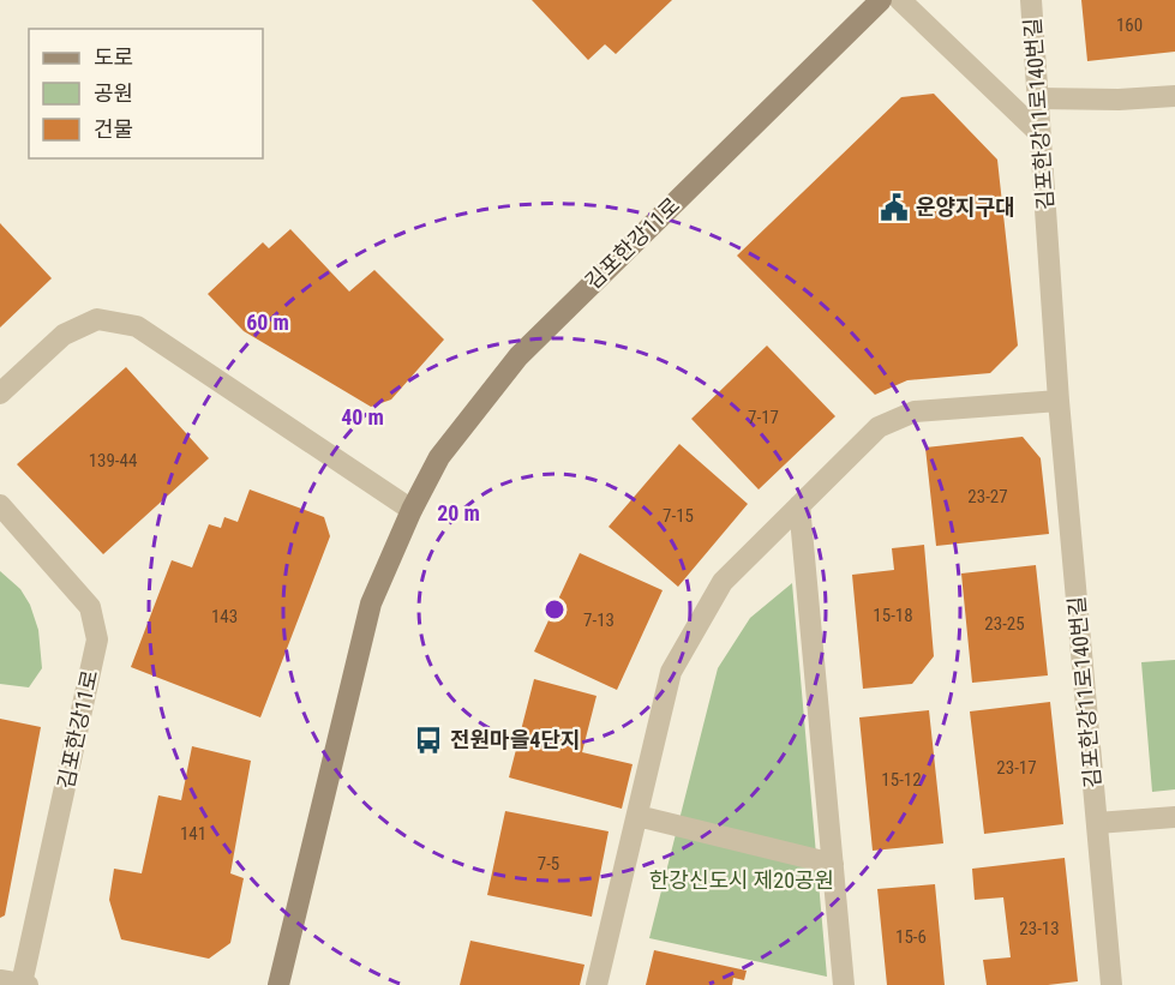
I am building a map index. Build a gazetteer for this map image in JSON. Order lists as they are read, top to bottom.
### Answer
{
  "streets": {
    "street": ["김포한강11로140번길", "김포한강11로"]
  },
  "parks": ["한강신도시 제20공원"],
  "places": {
    "public building": ["운양지구대"],
    "bus stop": ["전원마을4단지"]
  },
  "house_numbers": [
    "160",
    "7-17",
    "139-44",
    "23-27",
    "7-15",
    "15-18",
    "143",
    "7-13",
    "23-25",
    "23-17",
    "15-12",
    "141",
    "7-5",
    "23-13",
    "15-6"
  ],
  "legend": ["도로", "공원", "건물"],
  "rings": ["60 m", "40 m", "20 m"]
}
